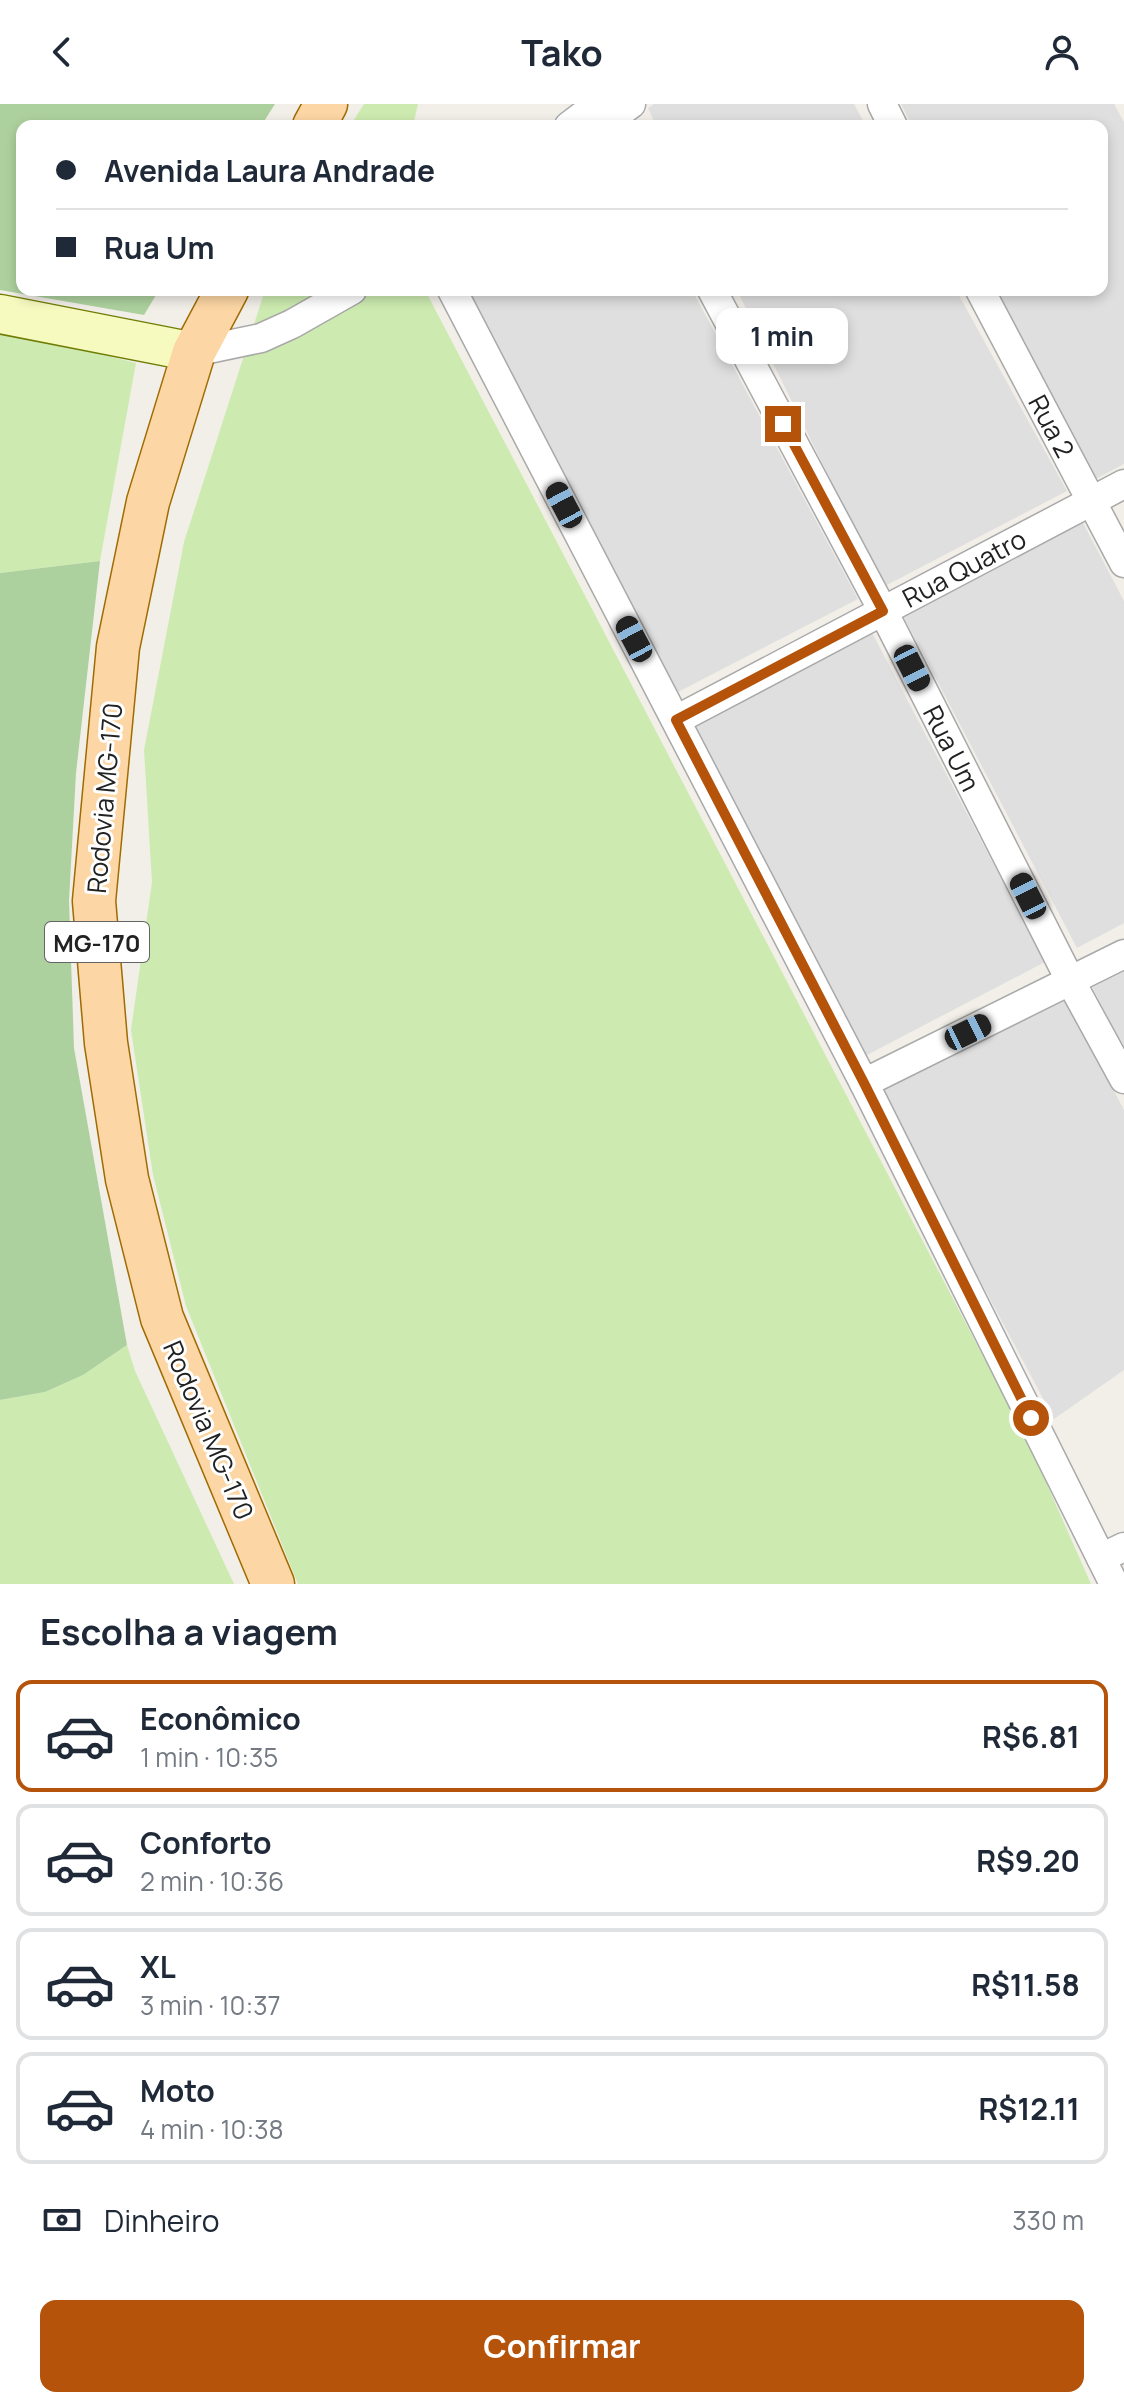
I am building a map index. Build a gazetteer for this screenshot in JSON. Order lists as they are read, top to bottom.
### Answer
{
  "streets": {
    "main road": ["Rodovia MG-170", "MG-170"],
    "street": ["Rua 2", "Rua Quatro", "Rua Um"]
  },
  "crossings": [
    ["Rua 2", "Rua Quatro"],
    ["Rua Quatro", "Rua Um"]
  ],
  "page": {
    "header": "Tako",
    "banner": ["Avenida Laura Andrade", "Rua Um"],
    "bubble": "1 min",
    "heading": "Escolha a viagem",
    "list": [
      {
        "name": "Econômico",
        "note": "1 min · 10:35",
        "value": "R$6.81"
      },
      {
        "name": "Conforto",
        "note": "2 min · 10:36",
        "value": "R$9.20"
      },
      {
        "name": "XL",
        "note": "3 min · 10:37",
        "value": "R$11.58"
      },
      {
        "name": "Moto",
        "note": "4 min · 10:38",
        "value": "R$12.11"
      }
    ],
    "pay": ["Dinheiro", "330 m"],
    "buttons": "Confirmar"
  }
}
